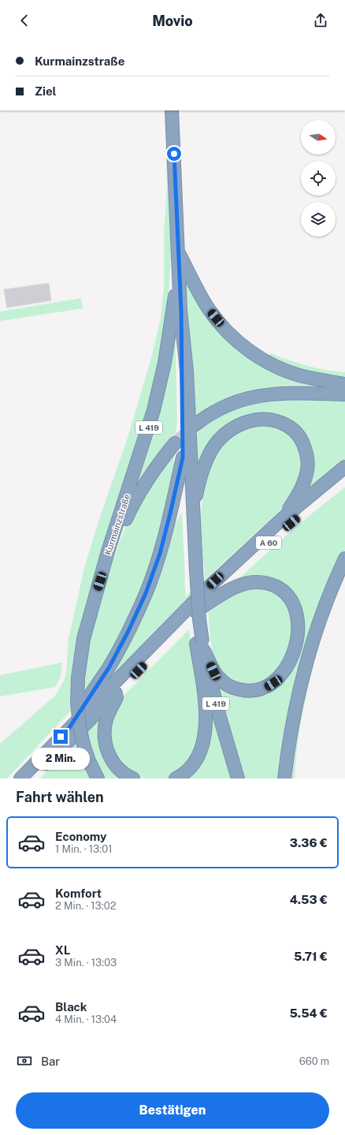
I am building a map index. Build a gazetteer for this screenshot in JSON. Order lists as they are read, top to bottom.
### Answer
{
  "streets": {
    "highway": ["L 419", "Kurmainzstraße", "A 60"]
  },
  "north": "right",
  "page": {
    "header": "Movio",
    "banner": ["Kurmainzstraße", "Ziel"],
    "bubble": "2 Min.",
    "heading": "Fahrt wählen",
    "list": [
      {
        "name": "Economy",
        "note": "1 Min. · 13:01",
        "value": "3.36 €"
      },
      {
        "name": "Komfort",
        "note": "2 Min. · 13:02",
        "value": "4.53 €"
      },
      {
        "name": "XL",
        "note": "3 Min. · 13:03",
        "value": "5.71 €"
      },
      {
        "name": "Black",
        "note": "4 Min. · 13:04",
        "value": "5.54 €"
      }
    ],
    "pay": ["Bar", "660 m"],
    "buttons": "Bestätigen"
  }
}
